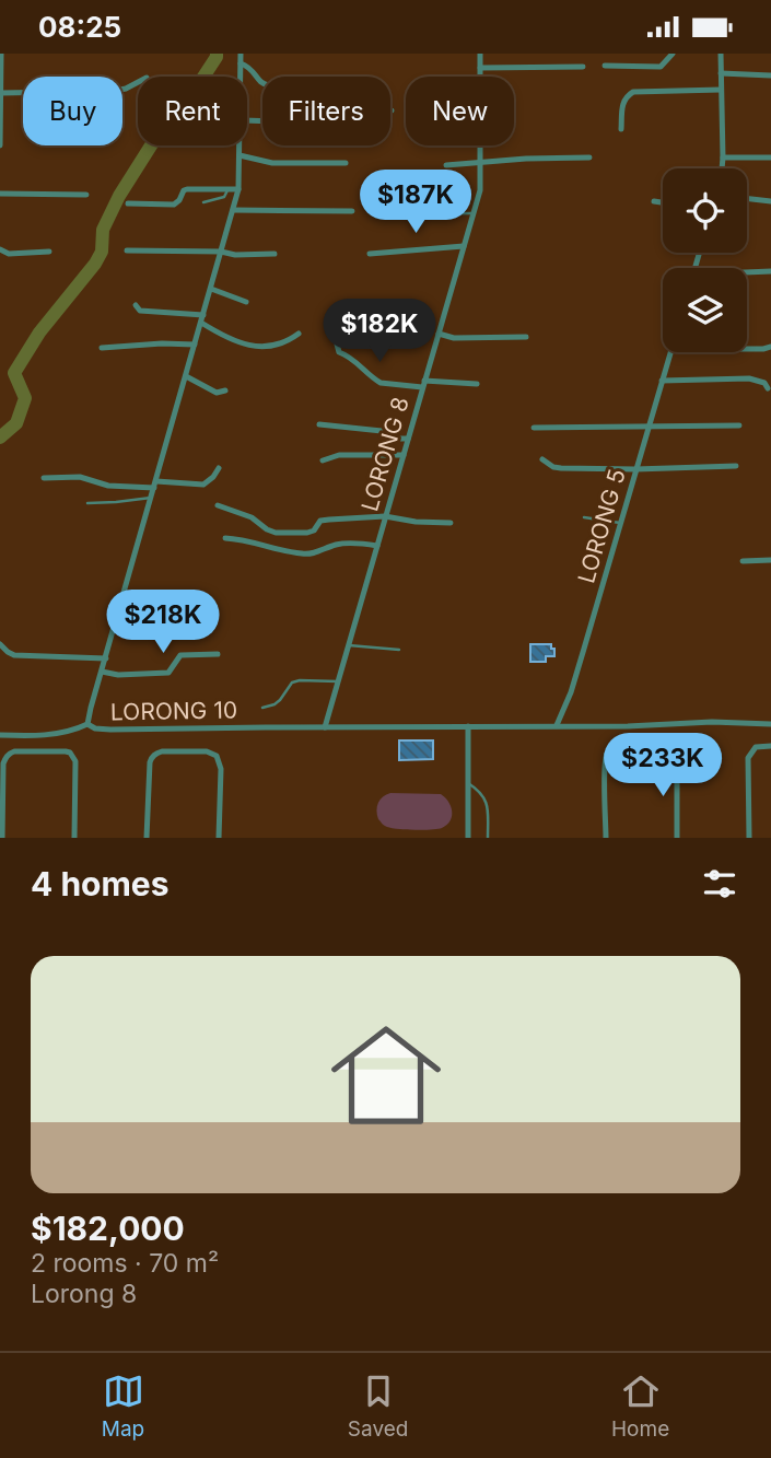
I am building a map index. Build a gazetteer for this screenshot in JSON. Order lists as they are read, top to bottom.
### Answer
{
  "streets": {
    "street": ["LORONG 8", "LORONG 5", "LORONG 10"]
  },
  "crossings": [
    ["LORONG 8", "LORONG 10"],
    ["LORONG 5", "LORONG 10"]
  ],
  "page": {
    "status": "08:25",
    "chip": [
      "Buy",
      "Rent",
      "Filters",
      "New"
    ],
    "price": [
      "$187K",
      "$182K",
      "$218K",
      "$233K"
    ],
    "heading": "4 homes",
    "list": [
      {
        "name": "$182,000",
        "note": "2 rooms · 70 m² · Lorong 8"
      }
    ],
    "tabs": ["Map", "Saved", "Home"]
  }
}
